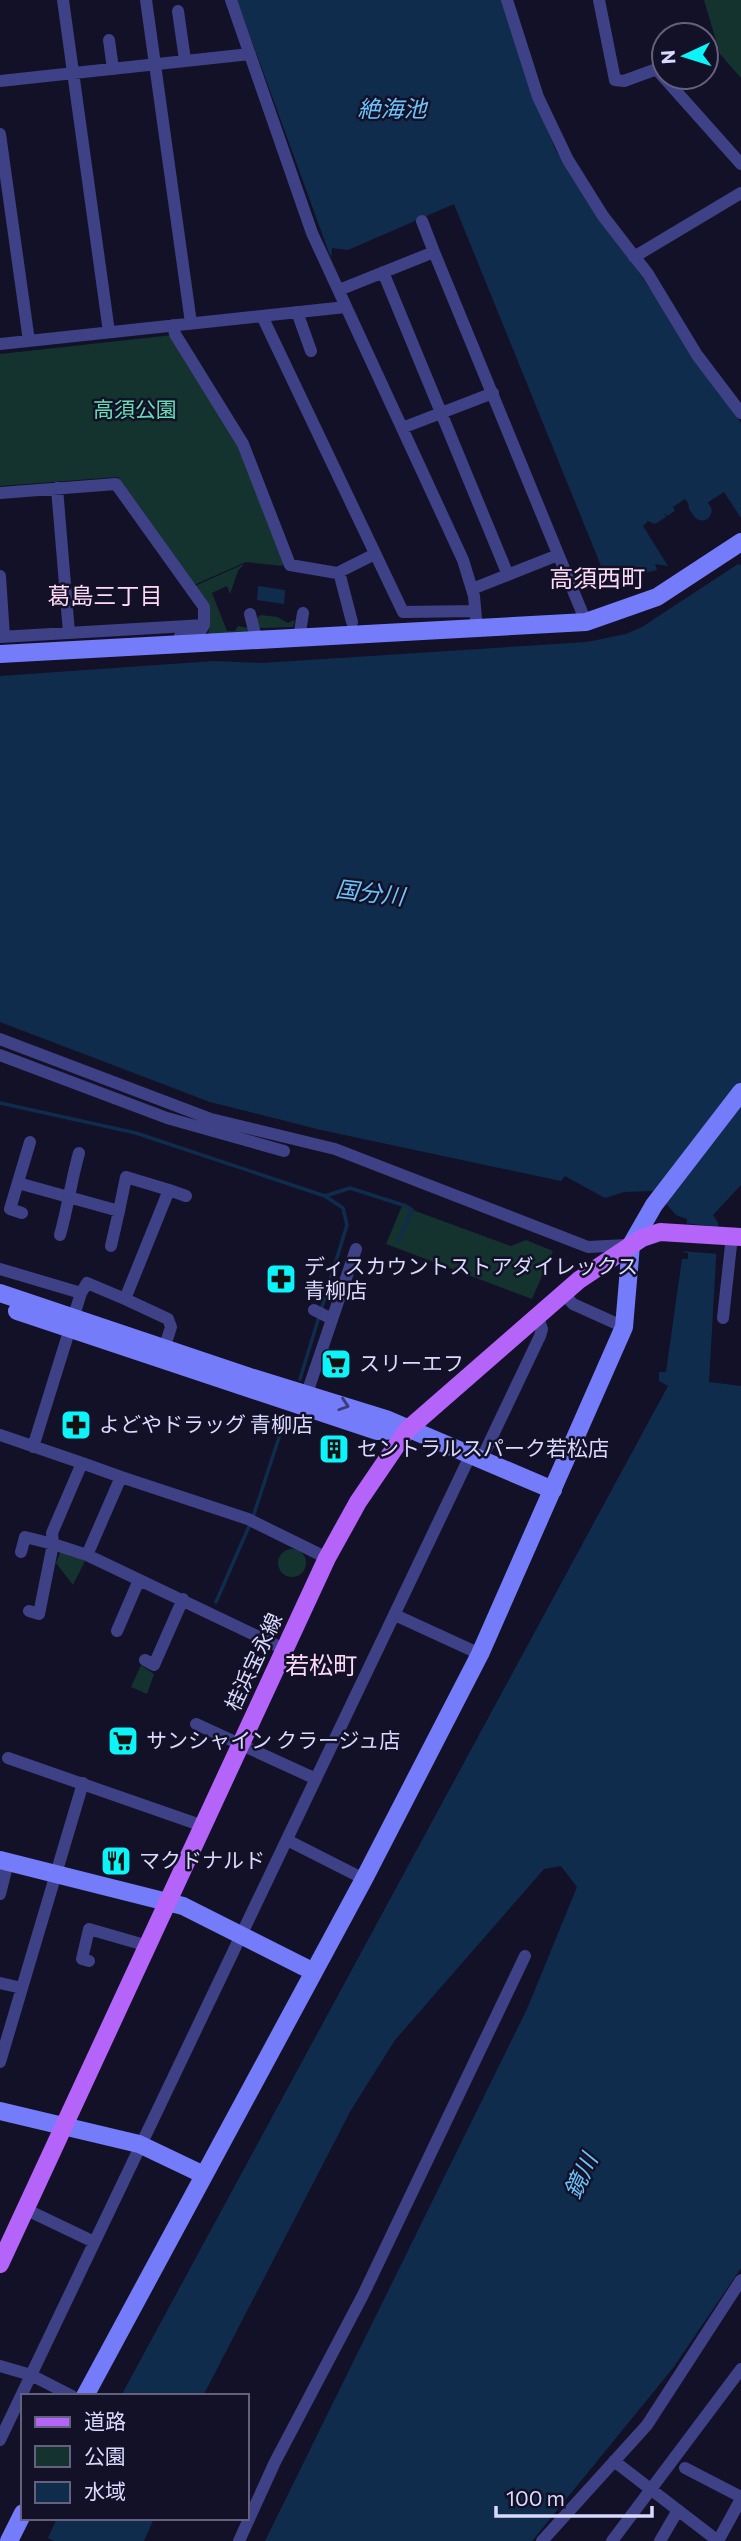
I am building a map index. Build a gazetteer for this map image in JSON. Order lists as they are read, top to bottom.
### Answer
{
  "streets": {
    "main road": ["桂浜宝永線"]
  },
  "districts": ["高須西町", "葛島三丁目", "若松町"],
  "water": ["絶海池", "国分川", "鏡川"],
  "parks": ["高須公園"],
  "places": {
    "pharmacy": ["ディスカウントストアダイレックス 青柳店", "よどやドラッグ 青柳店"],
    "supermarket": ["スリーエフ", "サンシャイン クラージュ店"],
    "building": ["セントラルスパーク若松店"],
    "restaurant": ["マクドナルド"]
  },
  "legend": ["道路", "公園", "水域"],
  "scale_bar": "100 m",
  "north": "left"
}
